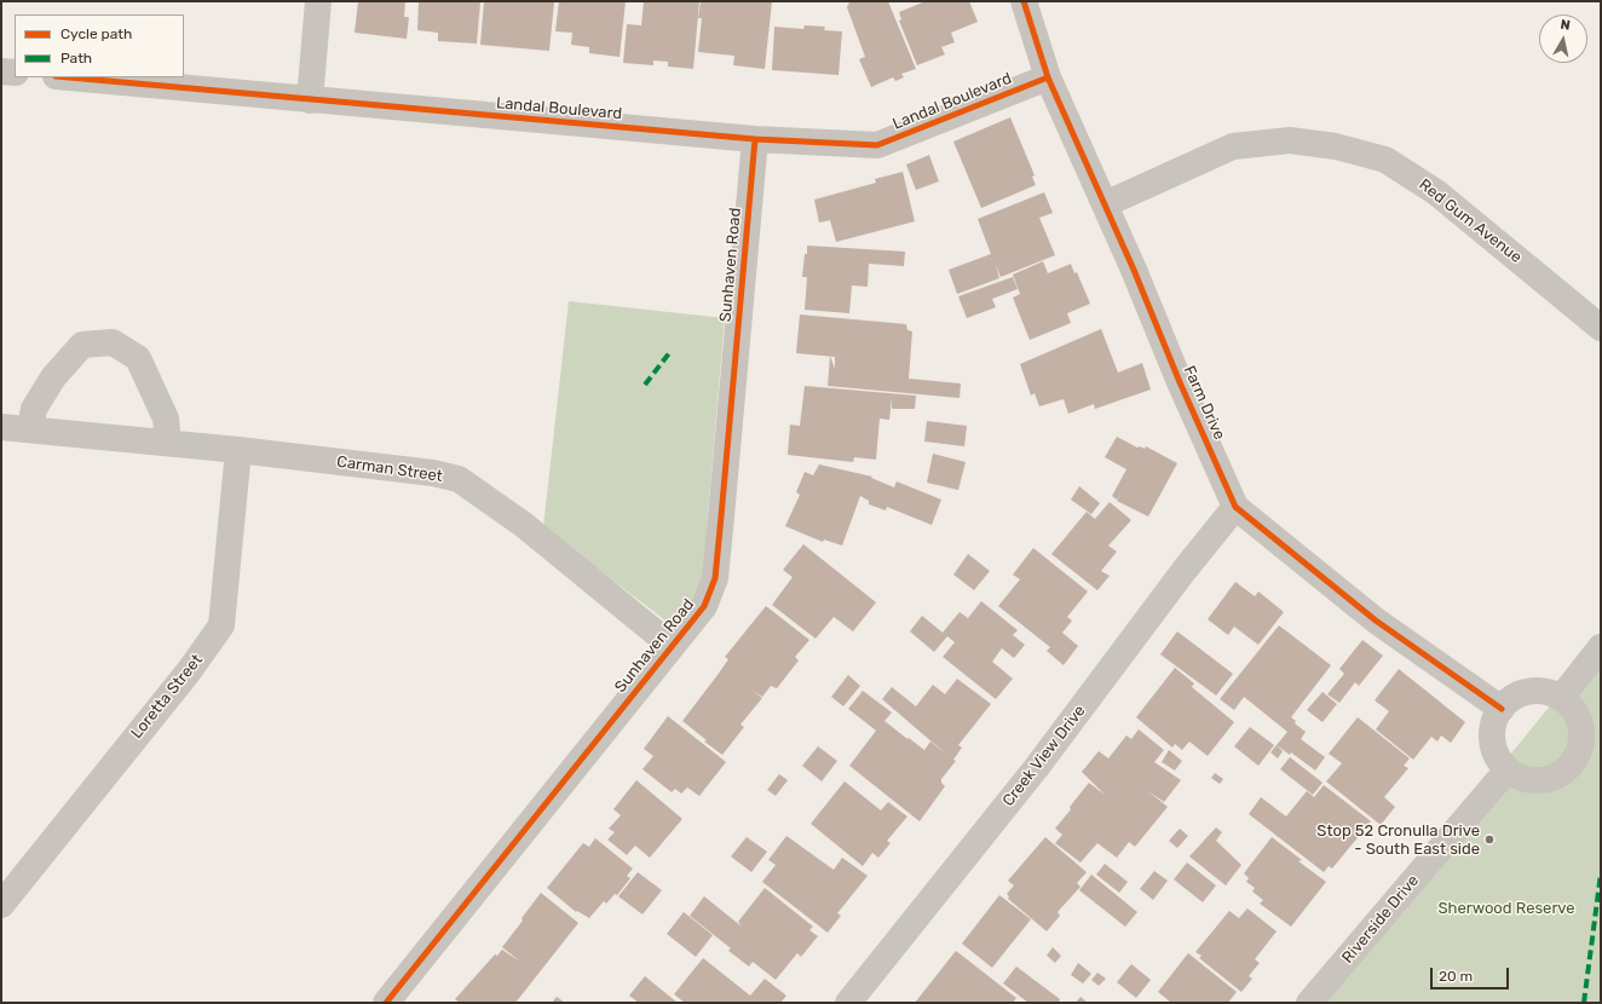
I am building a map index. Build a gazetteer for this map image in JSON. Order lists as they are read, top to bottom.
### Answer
{
  "streets": {
    "street": [
      "Landal Boulevard",
      "Red Gum Avenue",
      "Sunhaven Road",
      "Farm Drive",
      "Carman Street",
      "Loretta Street",
      "Creek View Drive",
      "Riverside Drive"
    ]
  },
  "crossings": [
    ["Landal Boulevard", "Sunhaven Road"],
    ["Landal Boulevard", "Farm Drive"],
    ["Red Gum Avenue", "Farm Drive"],
    ["Sunhaven Road", "Carman Street"],
    ["Farm Drive", "Creek View Drive"],
    ["Farm Drive", "Riverside Drive"],
    ["Carman Street", "Loretta Street"]
  ],
  "parks": ["Sherwood Reserve"],
  "places": ["Stop 52 Cronulla Drive - South East side"],
  "legend": ["Cycle path", "Path"],
  "scale_bar": "20 m",
  "north": "top"
}
